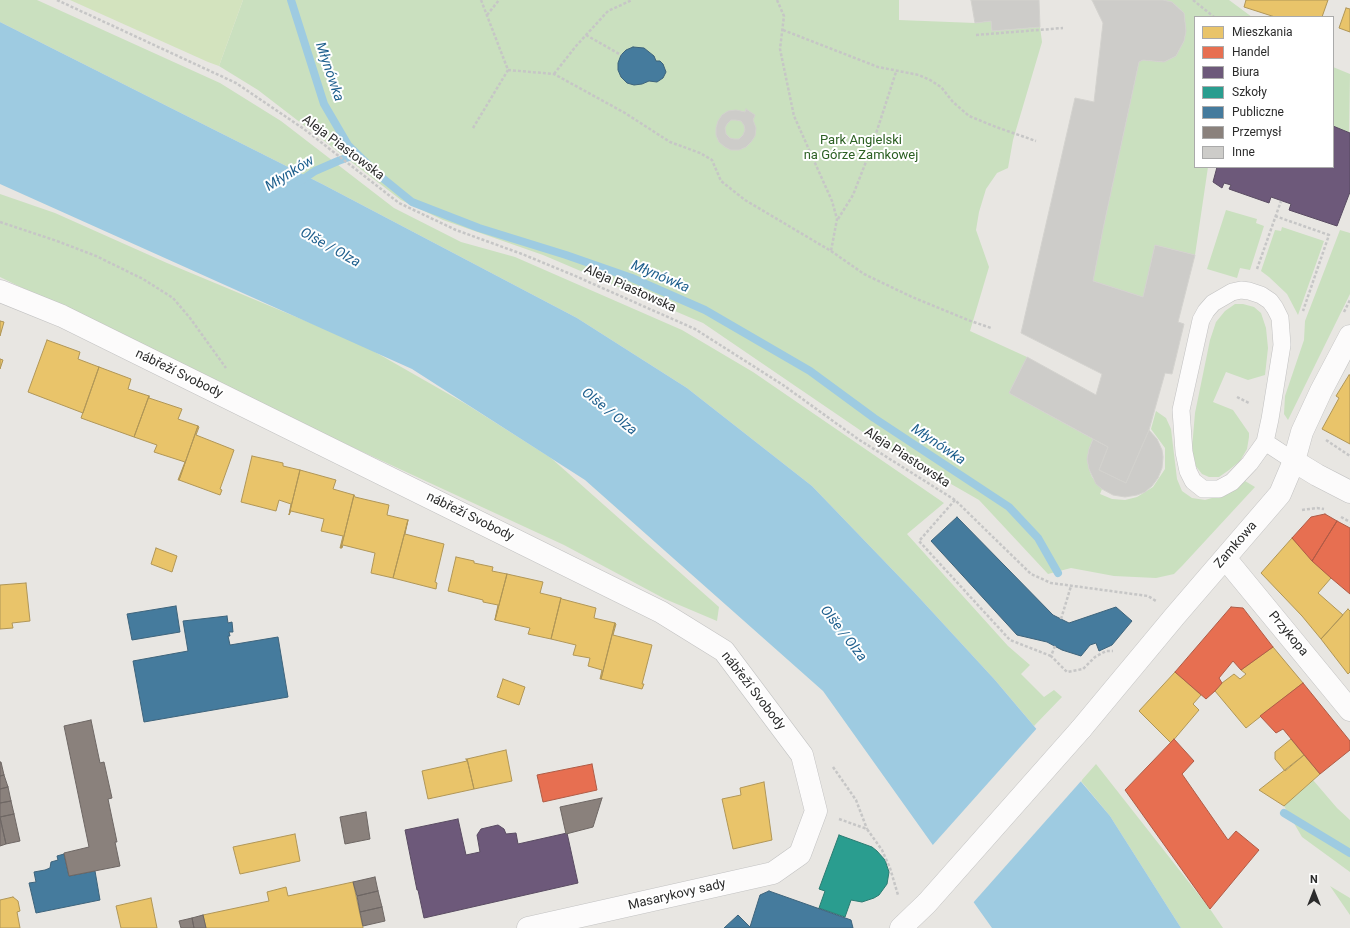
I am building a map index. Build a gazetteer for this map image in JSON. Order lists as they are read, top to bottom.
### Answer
{
  "streets": {
    "street": [
      "nábřeží Svobody",
      "Zamkowa",
      "Przykopa",
      "Masarykovy sady"
    ],
    "path": ["Aleja Piastowska"]
  },
  "crossings": [
    ["Aleja Piastowska", "Zamkowa"],
    ["nábřeží Svobody", "Masarykovy sady"],
    ["Zamkowa", "Przykopa"]
  ],
  "water": ["Młynówka", "Młynków", "Olše / Olza"],
  "parks": ["Park Angielski na Górze Zamkowej"],
  "legend": [
    "Mieszkania",
    "Handel",
    "Biura",
    "Szkoły",
    "Publiczne",
    "Przemysł",
    "Inne"
  ],
  "north": "top"
}
